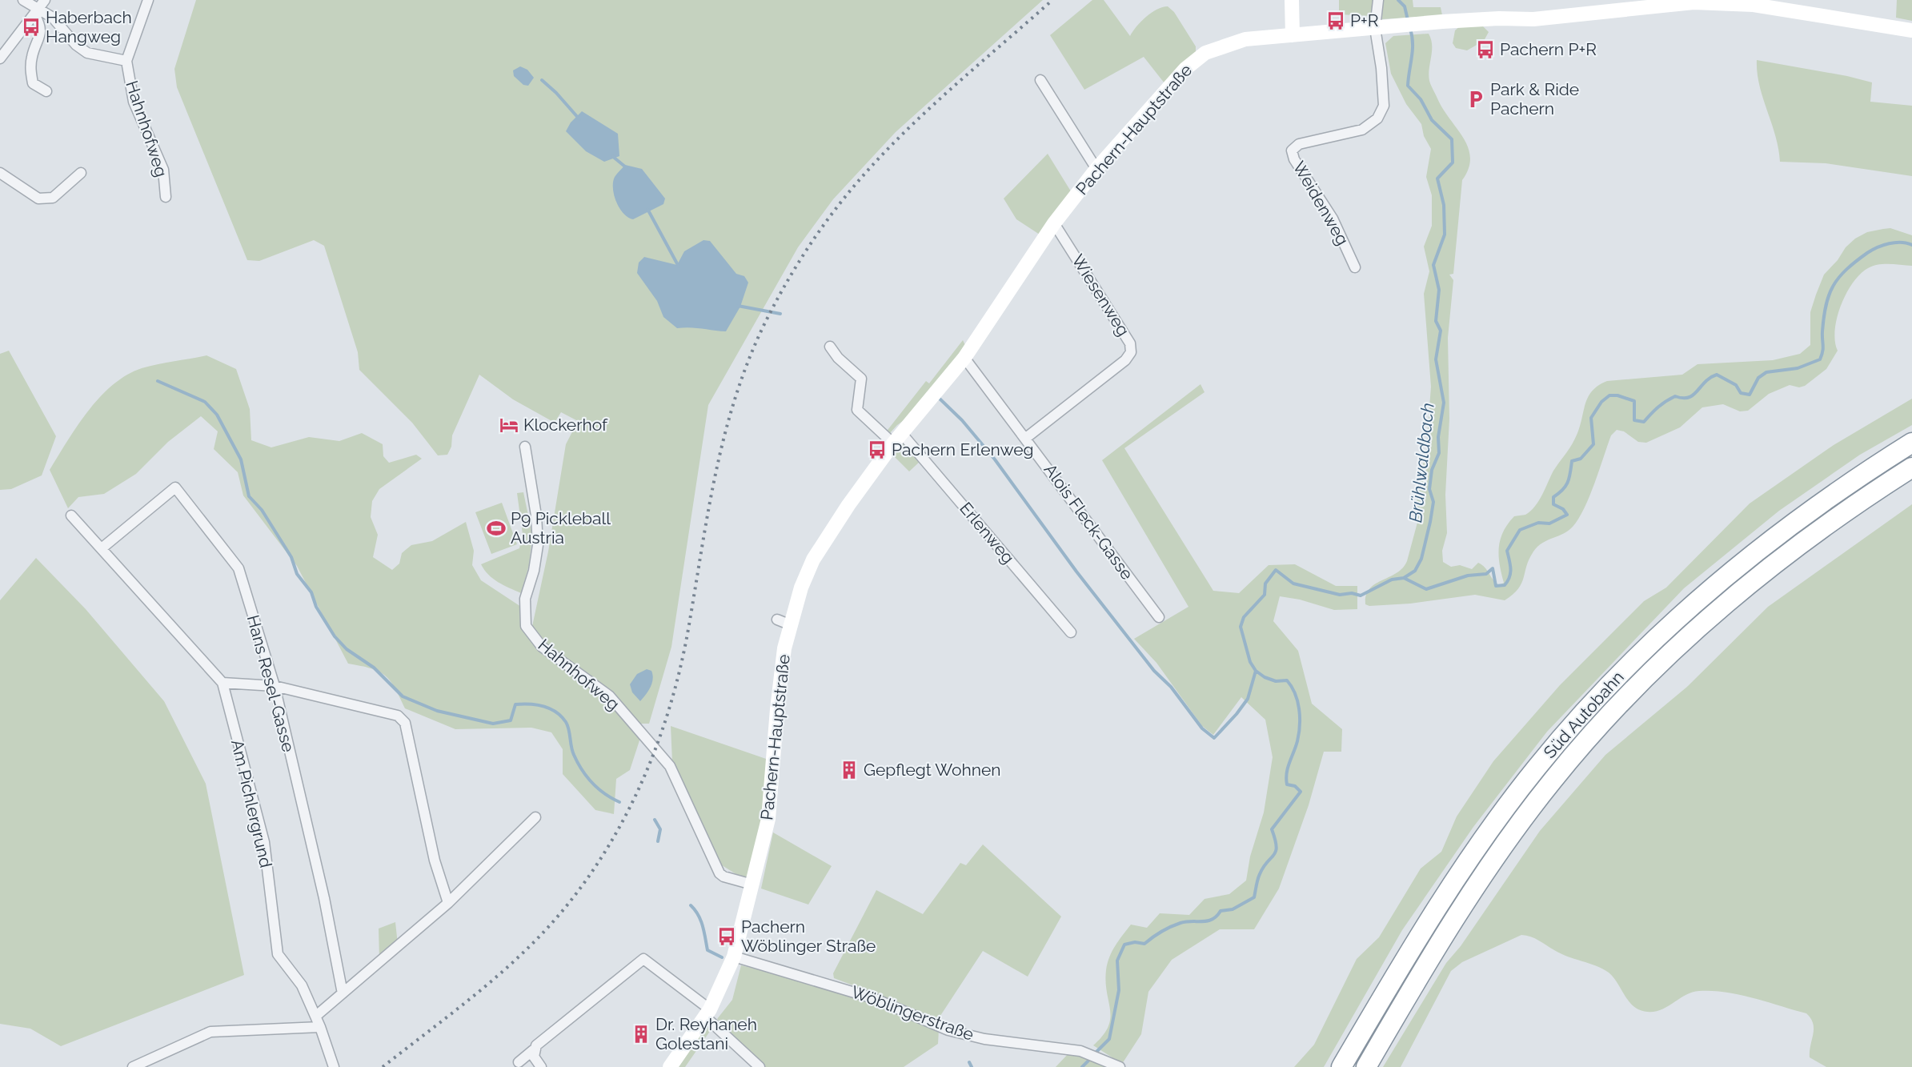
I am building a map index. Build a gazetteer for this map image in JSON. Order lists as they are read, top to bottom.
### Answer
{
  "streets": {
    "highway": ["Süd Autobahn"],
    "main road": ["Pachern-Hauptstraße"],
    "street": [
      "Hahnhofweg",
      "Weidenweg",
      "Wiesenweg",
      "Alois Fleck-Gasse",
      "Erlenweg",
      "Hans Resel-Gasse",
      "Am Pichlergrund",
      "Wöblingerstraße"
    ]
  },
  "crossings": [
    ["Hahnhofweg", "Pachern-Hauptstraße"],
    ["Pachern-Hauptstraße", "Weidenweg"],
    ["Pachern-Hauptstraße", "Wiesenweg"],
    ["Pachern-Hauptstraße", "Alois Fleck-Gasse"],
    ["Pachern-Hauptstraße", "Erlenweg"],
    ["Pachern-Hauptstraße", "Wöblingerstraße"],
    ["Wiesenweg", "Alois Fleck-Gasse"],
    ["Hans Resel-Gasse", "Am Pichlergrund"]
  ],
  "water": ["Brühlwaldbach"],
  "places": {
    "bus stop": [
      "P+R",
      "Haberbach Hangweg",
      "Pachern P+R",
      "Pachern Erlenweg",
      "Pachern Wöblinger Straße"
    ],
    "parking": ["Park & Ride Pachern"],
    "hotel": ["Klockerhof"],
    "sports": ["P9 Pickleball Austria"],
    "building": ["Gepflegt Wohnen", "Dr. Reyhaneh Golestani"]
  }
}
